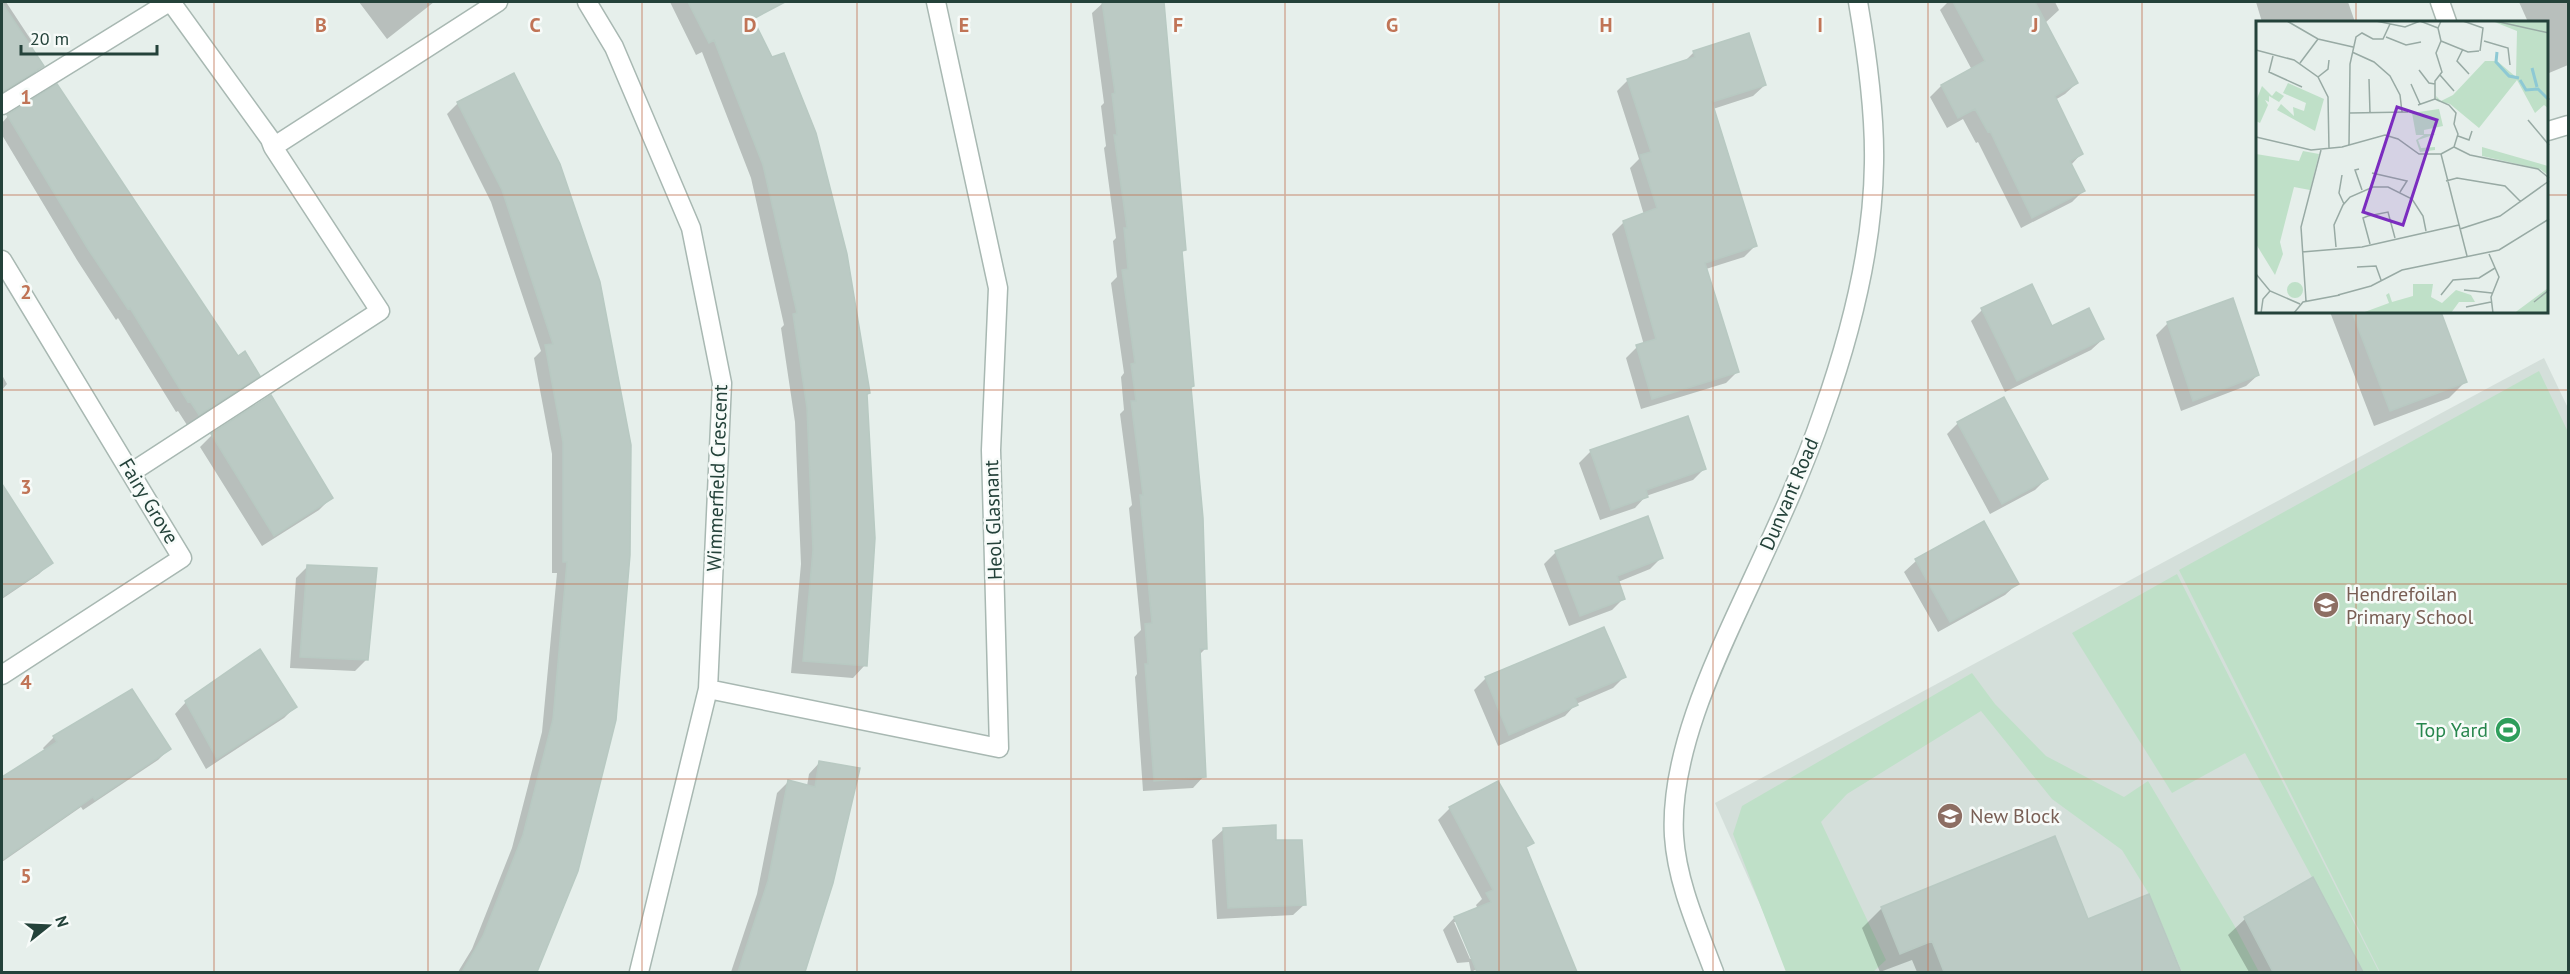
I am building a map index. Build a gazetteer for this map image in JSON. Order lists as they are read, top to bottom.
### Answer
{
  "streets": {
    "street": [
      "Wimmerfield Crescent",
      "Dunvant Road",
      "Fairy Grove",
      "Heol Glasnant"
    ]
  },
  "crossings": [
    ["Wimmerfield Crescent", "Heol Glasnant"]
  ],
  "places": {
    "school or university": ["Hendrefoilan Primary School", "New Block"],
    "sports": ["Top Yard"]
  },
  "scale_bar": "20 m",
  "north": "right",
  "grid": {
    "columns": [
      "B",
      "C",
      "D",
      "E",
      "F",
      "G",
      "H",
      "I",
      "J"
    ],
    "rows": [
      "1",
      "2",
      "3",
      "4",
      "5"
    ]
  }
}
